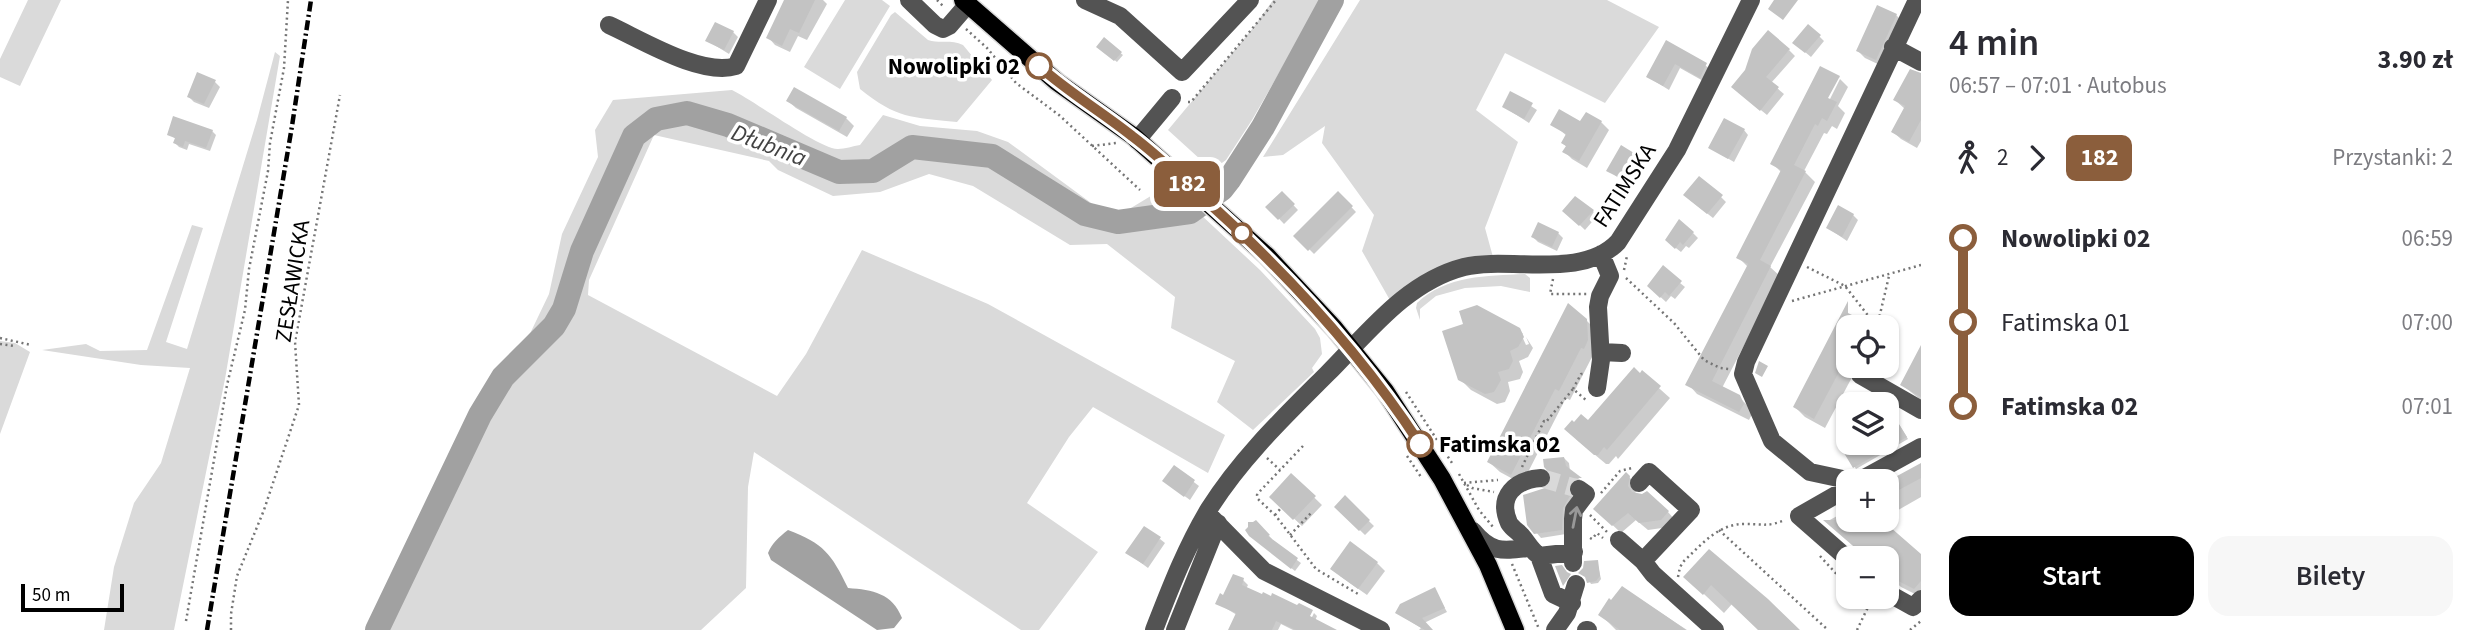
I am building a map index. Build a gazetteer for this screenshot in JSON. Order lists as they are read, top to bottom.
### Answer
{
  "streets": {
    "street": ["FATIMSKA"],
    "path": ["ZESŁAWICKA"]
  },
  "water": ["Dłubnia"],
  "places": ["Nowolipki 02", "Fatimska 02"],
  "lines": ["bus line 182"],
  "scale_bar": "50 m",
  "page": {
    "on_map": "182",
    "heading": ["4 min", "06:57 – 07:01 · Autobus", "3.90 zł"],
    "legs": ["2", "182", "Przystanki: 2"],
    "list": [
      {
        "name": "Nowolipki 02",
        "value": "06:59"
      },
      {
        "name": "Fatimska 01",
        "value": "07:00"
      },
      {
        "name": "Fatimska 02",
        "value": "07:01"
      }
    ],
    "map_buttons": ["+", "−"],
    "buttons": ["Start", "Bilety"],
    "scale": "50 m"
  }
}
